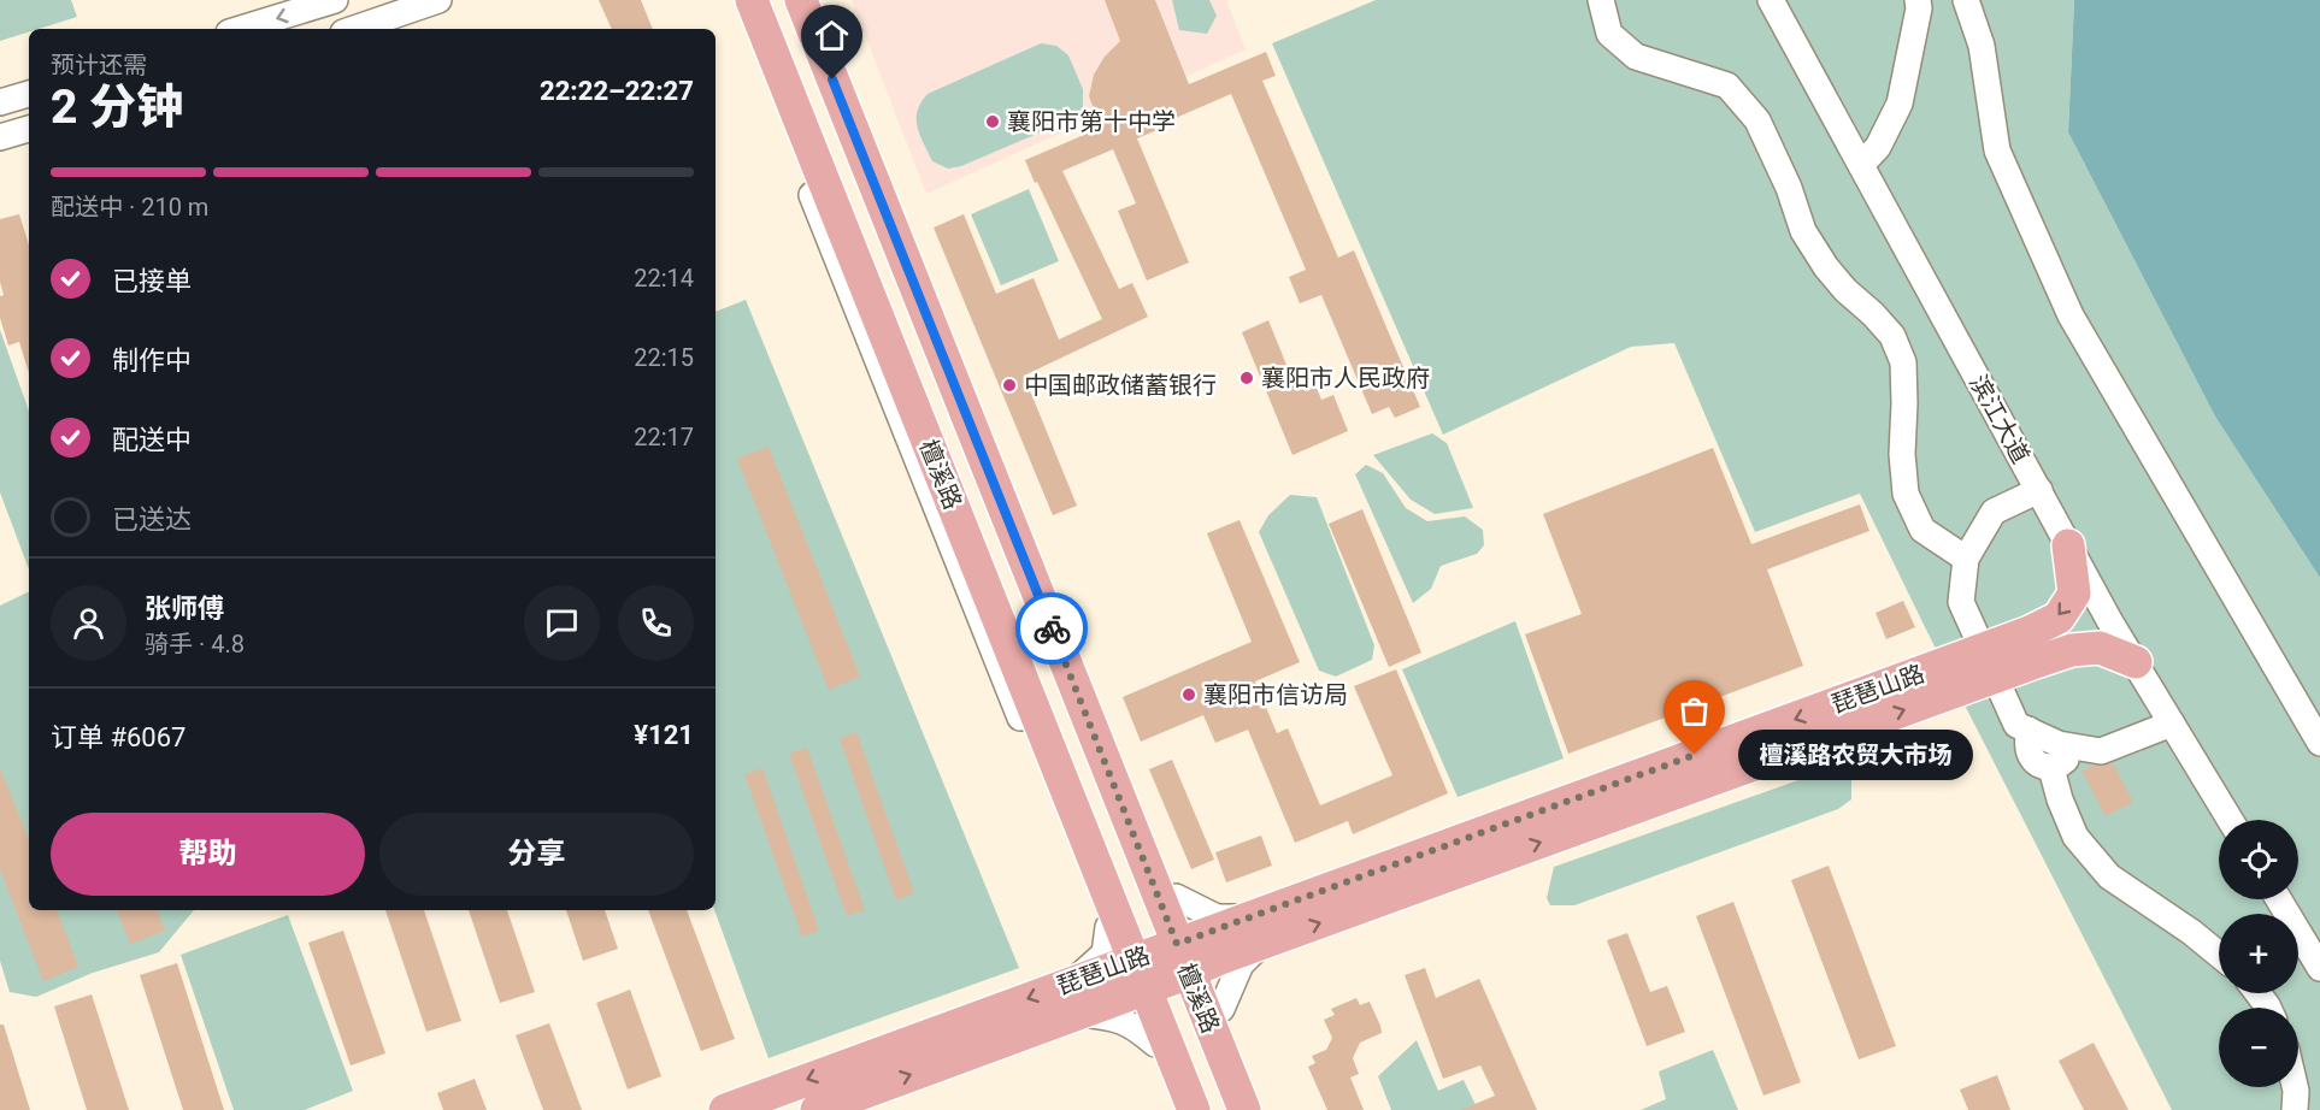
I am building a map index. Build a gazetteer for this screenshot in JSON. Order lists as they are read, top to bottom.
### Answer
{
  "streets": {
    "main road": ["檀溪路", "琵琶山路"],
    "street": ["滨江大道"]
  },
  "crossings": [
    ["滨江大道", "琵琶山路"],
    ["檀溪路", "琵琶山路"]
  ],
  "places": [
    "襄阳市第十中学",
    "襄阳市人民政府",
    "中国邮政储蓄银行",
    "襄阳市信访局",
    "檀溪路农贸大市场"
  ],
  "page": {
    "heading": ["2 分钟", "预计还需", "22:22–22:27"],
    "panel": [
      "张师傅",
      "骑手 · 4.8",
      "订单 #6067",
      "¥121"
    ],
    "bar": "配送中 · 210 m",
    "list": [
      ["已接单", "22:14"],
      ["制作中", "22:15"],
      ["配送中", "22:17"],
      "已送达"
    ],
    "bubble": "檀溪路农贸大市场",
    "buttons": ["帮助", "分享"],
    "map_buttons": ["+", "−"]
  }
}
